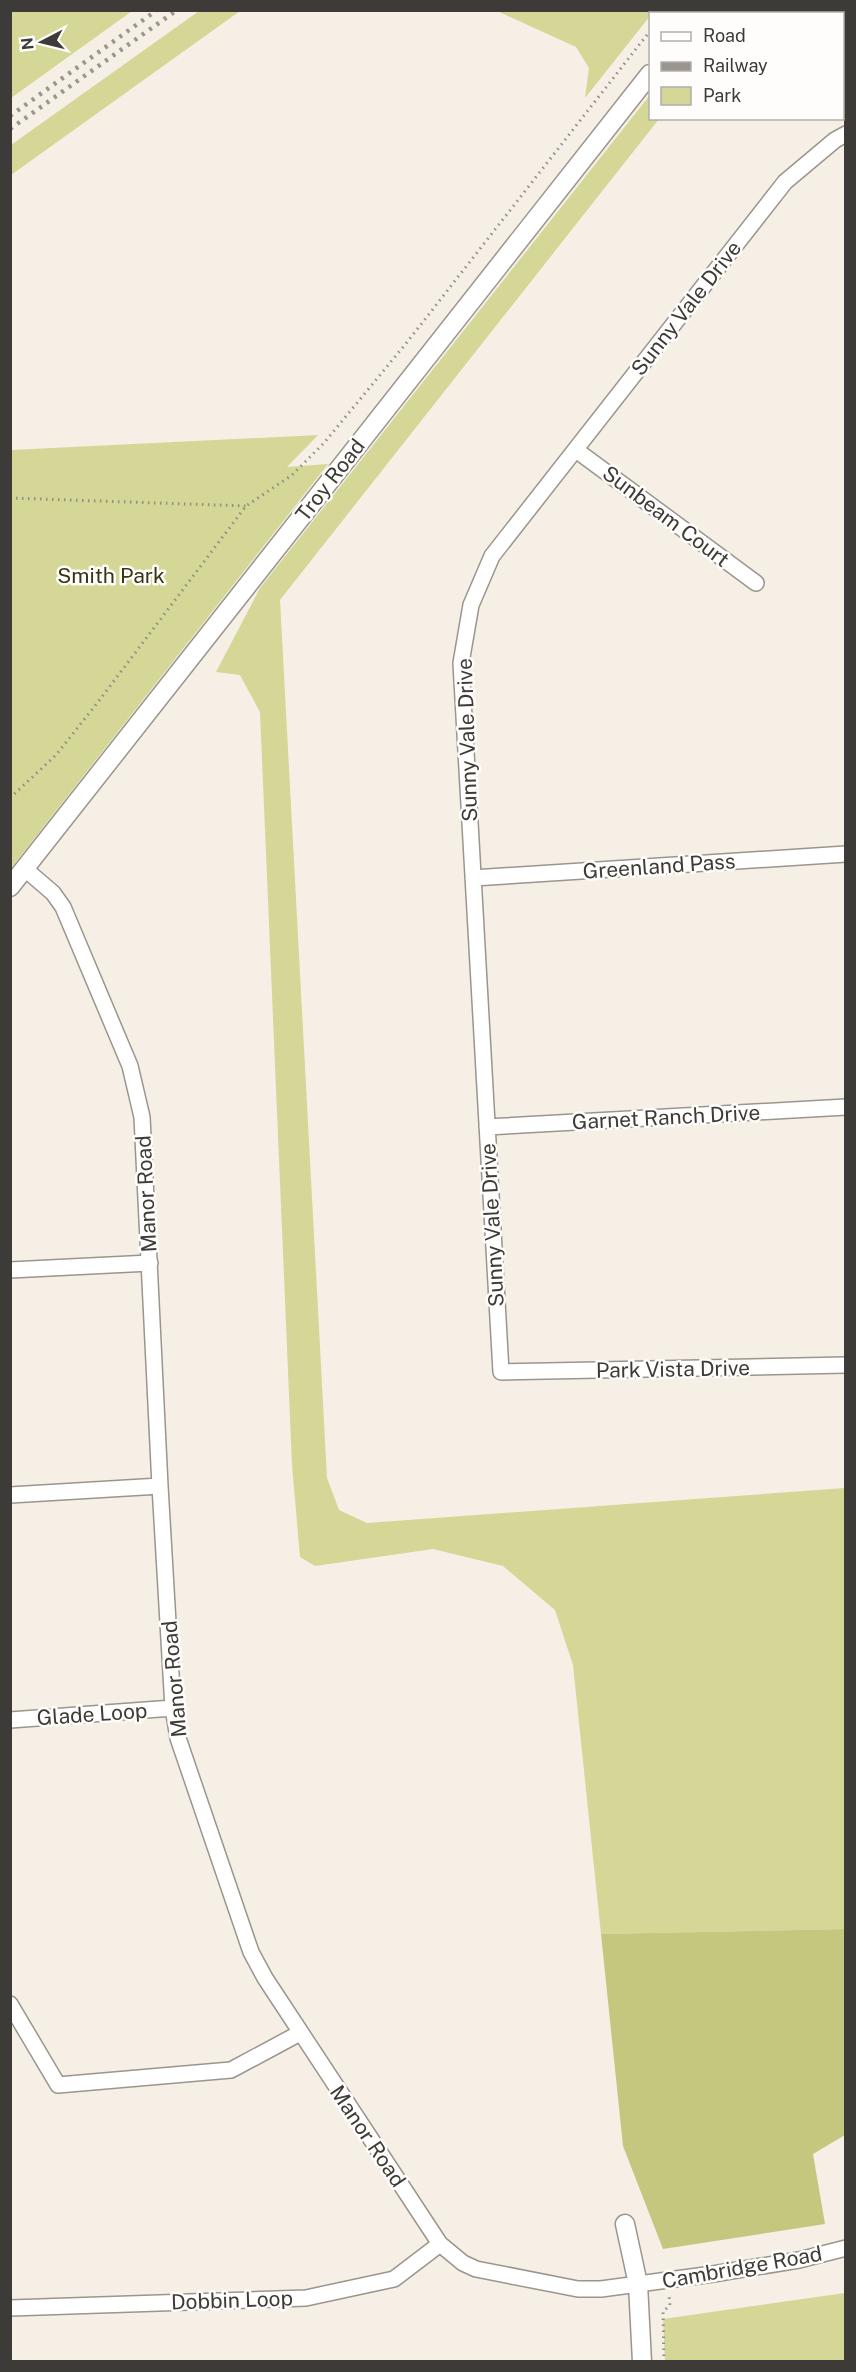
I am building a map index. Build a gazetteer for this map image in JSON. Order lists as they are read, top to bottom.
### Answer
{
  "streets": {
    "street": [
      "Sunny Vale Drive",
      "Troy Road",
      "Sunbeam Court",
      "Greenland Pass",
      "Garnet Ranch Drive",
      "Manor Road",
      "Park Vista Drive",
      "Glade Loop",
      "Cambridge Road",
      "Dobbin Loop"
    ]
  },
  "crossings": [
    ["Sunny Vale Drive", "Sunbeam Court"],
    ["Sunny Vale Drive", "Greenland Pass"],
    ["Sunny Vale Drive", "Garnet Ranch Drive"],
    ["Sunny Vale Drive", "Park Vista Drive"],
    ["Troy Road", "Manor Road"],
    ["Manor Road", "Glade Loop"],
    ["Manor Road", "Cambridge Road"],
    ["Manor Road", "Dobbin Loop"]
  ],
  "parks": ["Smith Park"],
  "legend": ["Road", "Railway", "Park"],
  "north": "left"
}
